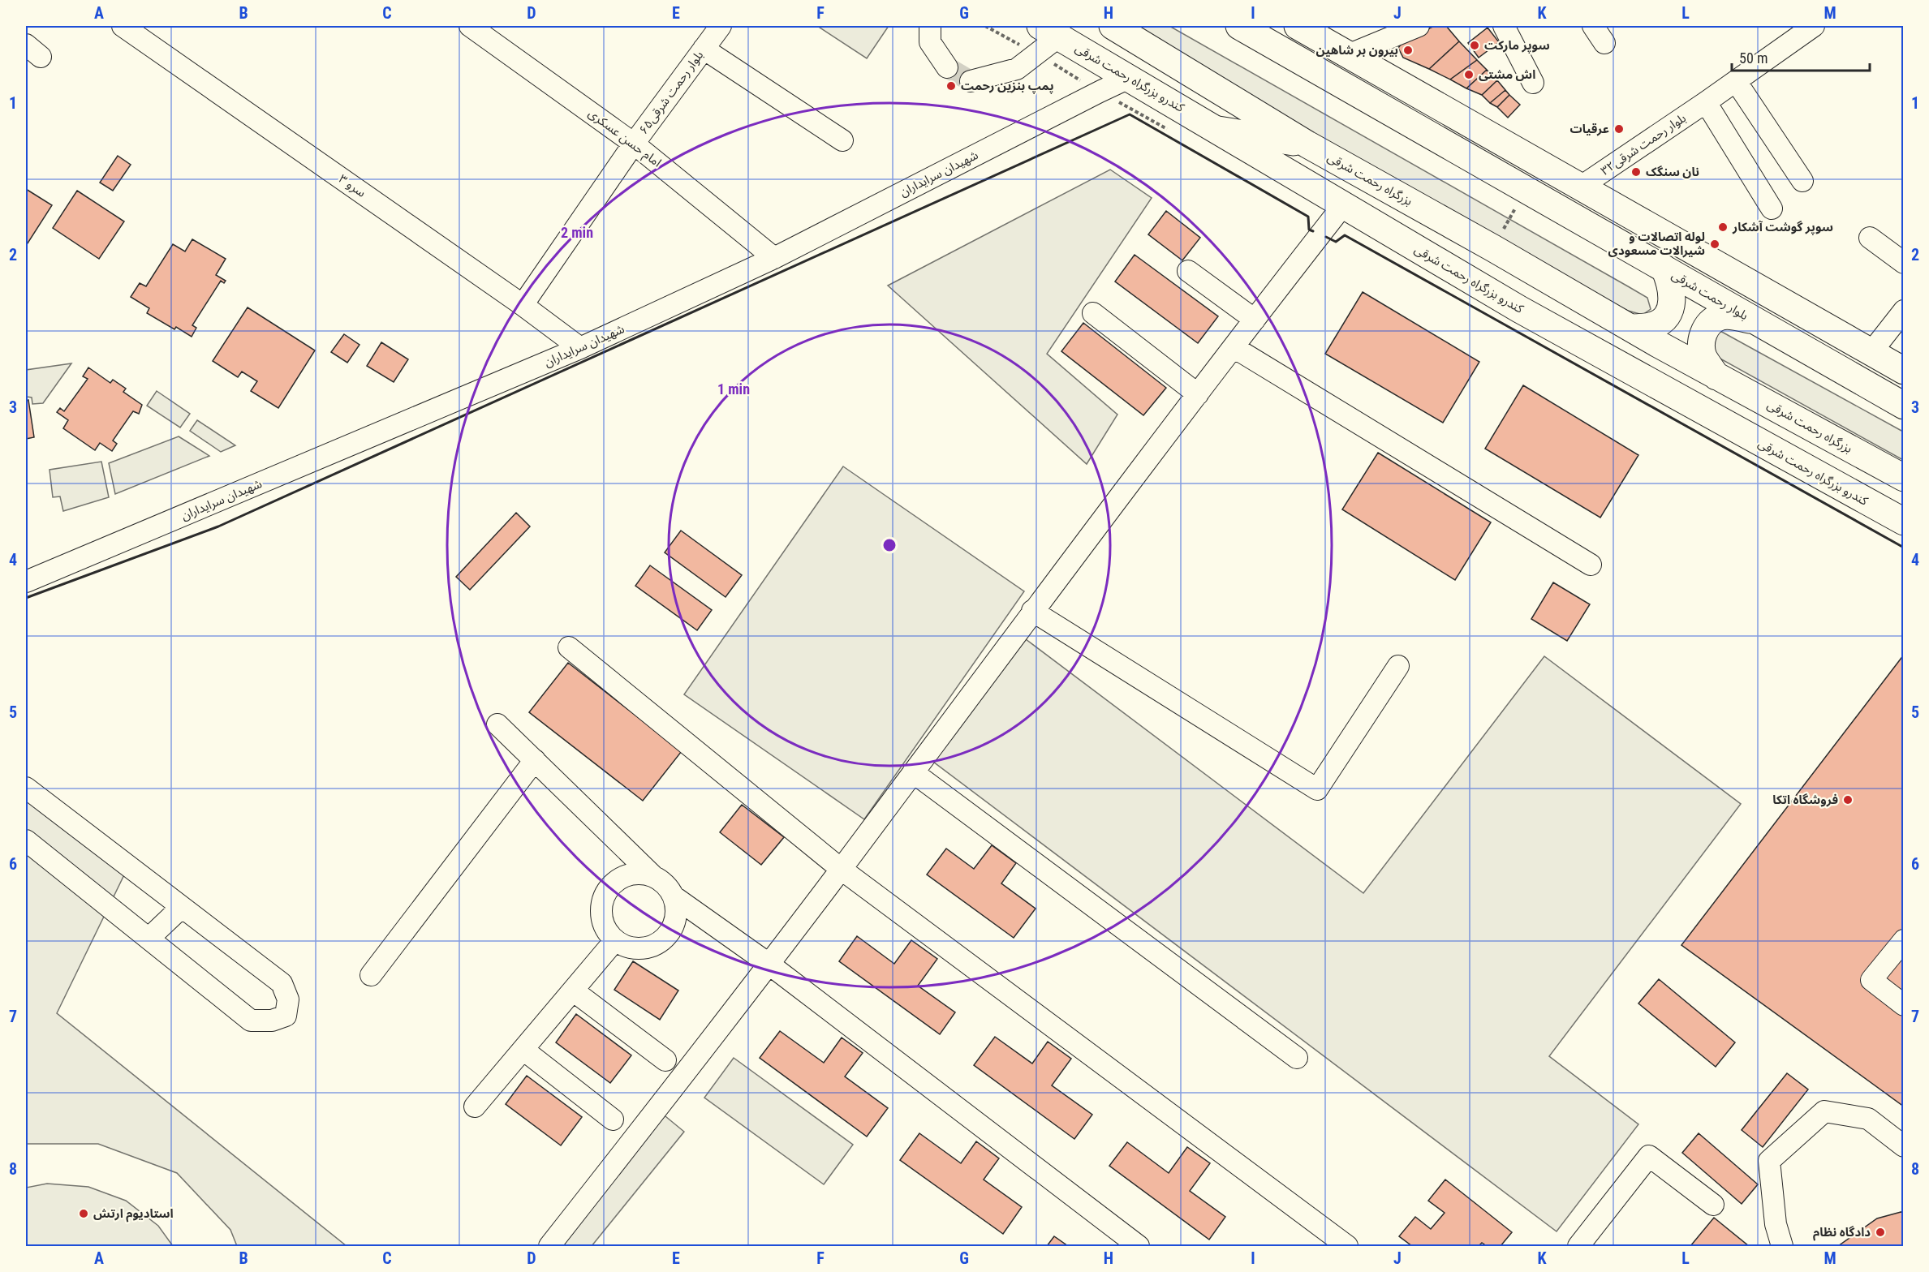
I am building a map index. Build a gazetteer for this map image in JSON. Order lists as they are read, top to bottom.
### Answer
{
  "streets": {
    "main road": ["کندرو بزرگراه رحمت شرقی", "بزرگراه رحمت شرقی", "بلوار رحمت شرقی"],
    "street": [
      "بلوار رحمت شرقی۶۵",
      "امام حسن عسکری",
      "بلوار رحمت شرقی۳۲",
      "شهیدان سرایداران",
      "سرو ۳"
    ]
  },
  "crossings": [
    ["کندرو بزرگراه رحمت شرقی", "شهیدان سرایداران"],
    ["بلوار رحمت شرقی۶۵", "امام حسن عسکری"],
    ["بلوار رحمت شرقی۶۵", "سرو ۳"],
    ["امام حسن عسکری", "شهیدان سرایداران"],
    ["شهیدان سرایداران", "سرو ۳"]
  ],
  "places": [
    "سوپر مارکت",
    "بیرون بر شاهین",
    "اش مشتی",
    "پمپ بنزین رحمت",
    "عرقیات",
    "نان سنگک",
    "سوپر گوشت آشکار",
    "لوله اتصالات و شیرالات مسعودی",
    "فروشگاه اتکا",
    "استادیوم ارتش",
    "دادگاه نظام"
  ],
  "scale_bar": "50 m",
  "grid": {
    "columns": [
      "A",
      "B",
      "C",
      "D",
      "E",
      "F",
      "G",
      "H",
      "I",
      "J",
      "K",
      "L",
      "M"
    ],
    "rows": [
      "1",
      "2",
      "3",
      "4",
      "5",
      "6",
      "7",
      "8"
    ]
  },
  "rings": ["2 min", "1 min"]
}
